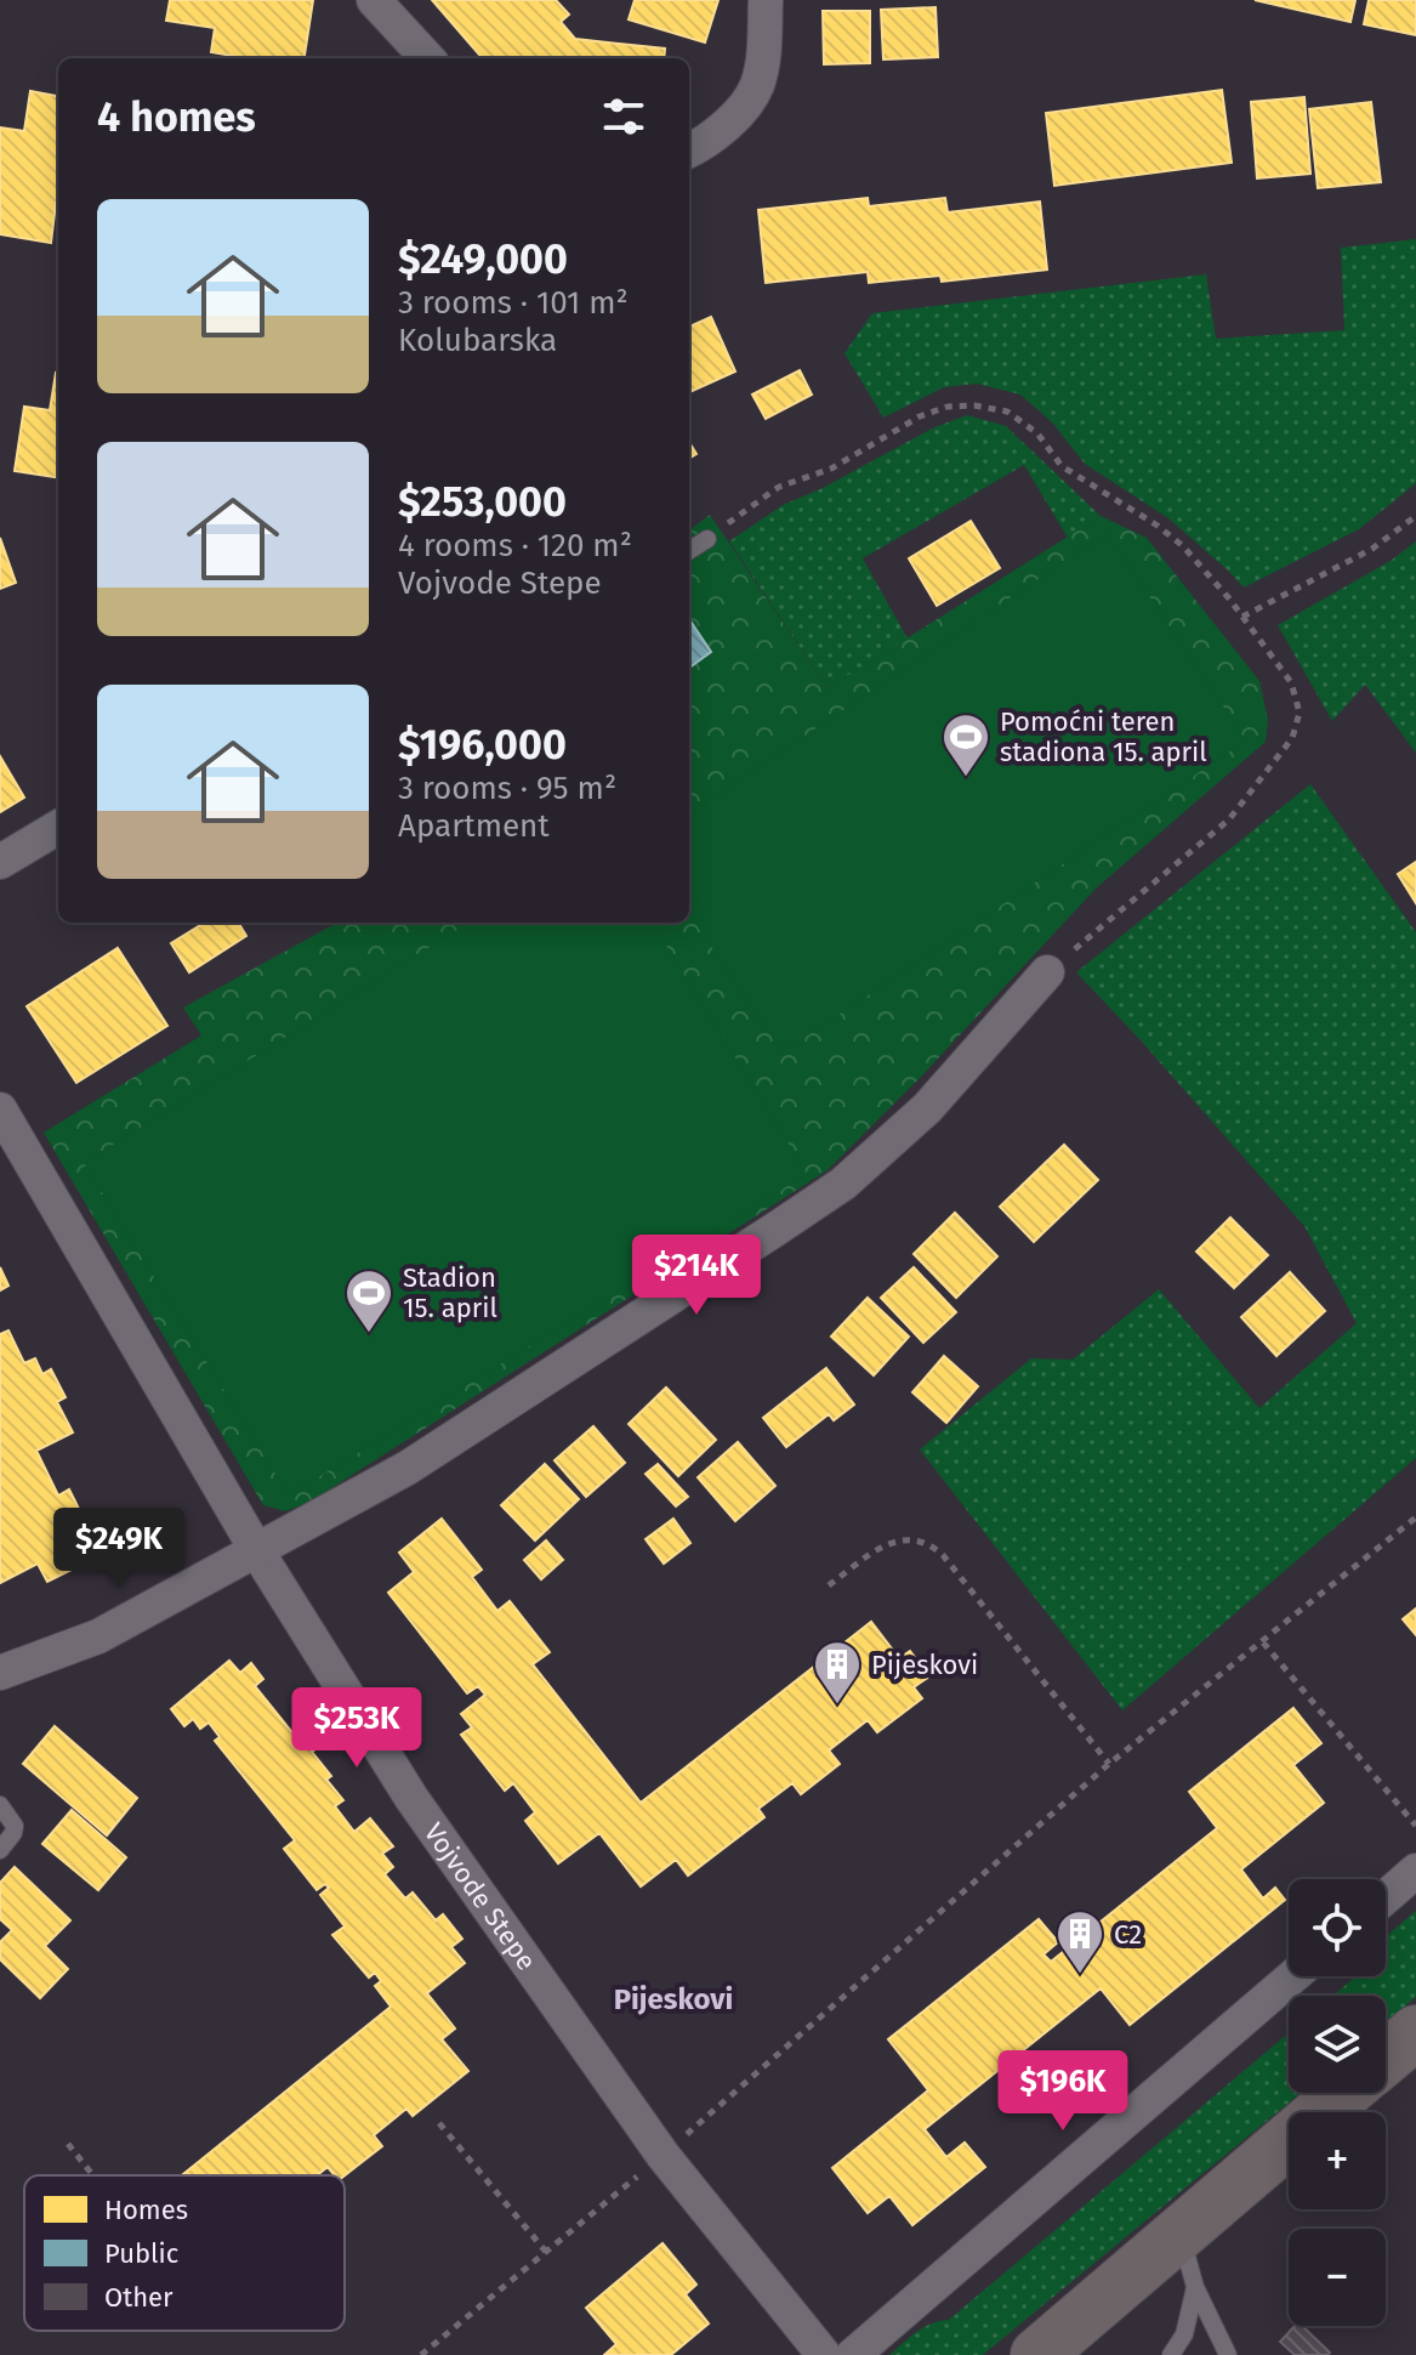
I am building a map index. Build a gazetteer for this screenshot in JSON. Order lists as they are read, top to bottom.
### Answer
{
  "streets": {
    "street": ["Vojvode Stepe"]
  },
  "districts": ["Pijeskovi"],
  "places": {
    "sports": ["Pomoćni teren stadiona 15. april", "Stadion 15. april"],
    "building": ["Pijeskovi", "C2"]
  },
  "legend": ["Homes", "Public", "Other"],
  "page": {
    "heading": "4 homes",
    "list": [
      {
        "name": "$249,000",
        "note": "3 rooms · 101 m² · Kolubarska"
      },
      {
        "name": "$253,000",
        "note": "4 rooms · 120 m² · Vojvode Stepe"
      },
      {
        "name": "$196,000",
        "note": "3 rooms · 95 m² · Apartment"
      }
    ],
    "price": [
      "$214K",
      "$249K",
      "$253K",
      "$196K"
    ],
    "map_buttons": ["+", "−"]
  }
}
